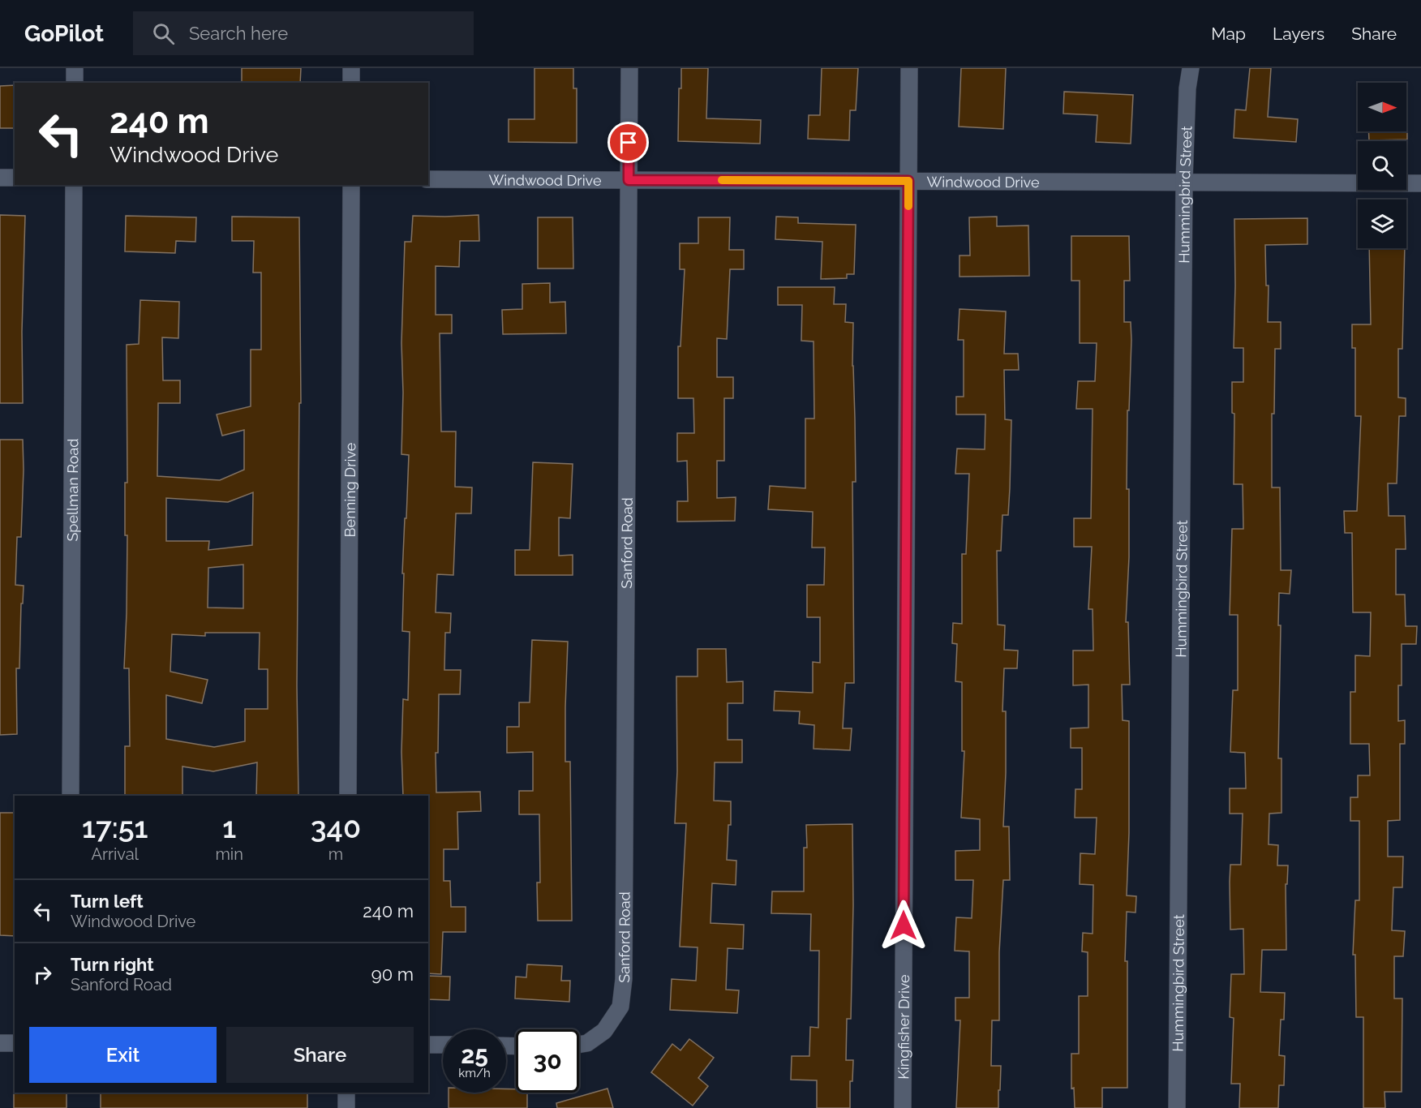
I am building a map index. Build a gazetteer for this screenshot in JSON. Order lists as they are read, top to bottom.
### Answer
{
  "streets": {
    "street": [
      "Windwood Drive",
      "Hummingbird Street",
      "Spellman Road",
      "Benning Drive",
      "Sanford Road",
      "Kingfisher Drive"
    ]
  },
  "crossings": [
    ["Windwood Drive", "Hummingbird Street"],
    ["Windwood Drive", "Sanford Road"],
    ["Windwood Drive", "Kingfisher Drive"]
  ],
  "north": "right",
  "page": {
    "header": "GoPilot",
    "search": "Search here",
    "nav": ["Map", "Layers", "Share"],
    "turn": ["240 m", "Windwood Drive"],
    "eta": [
      "17:51",
      "Arrival",
      "1",
      "min",
      "340",
      "m"
    ],
    "list": [
      {
        "name": "Turn left",
        "note": "Windwood Drive",
        "value": "240 m"
      },
      {
        "name": "Turn right",
        "note": "Sanford Road",
        "value": "90 m"
      }
    ],
    "buttons": ["Exit", "Share"],
    "speed": "25 km/h",
    "limit": "30"
  }
}
